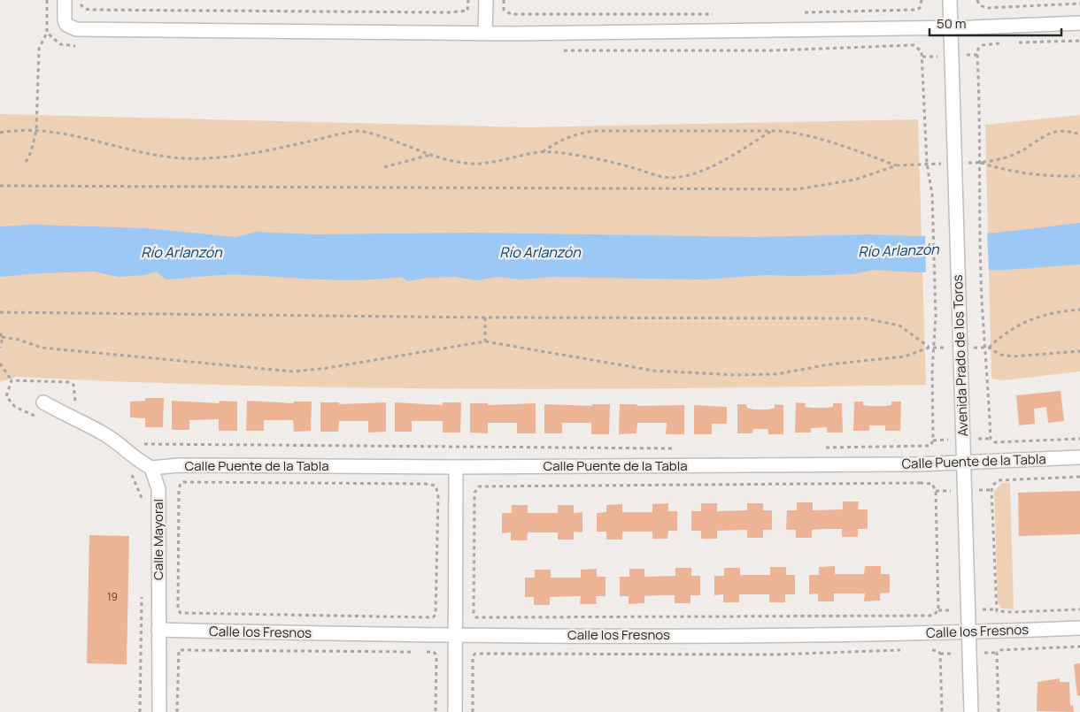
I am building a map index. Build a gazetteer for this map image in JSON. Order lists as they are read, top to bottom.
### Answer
{
  "streets": {
    "street": [
      "Avenida Prado de los Toros",
      "Calle Puente de la Tabla",
      "Calle Mayoral",
      "Calle los Fresnos"
    ]
  },
  "crossings": [
    ["Avenida Prado de los Toros", "Calle Puente de la Tabla"],
    ["Avenida Prado de los Toros", "Calle los Fresnos"],
    ["Calle Puente de la Tabla", "Calle Mayoral"],
    ["Calle Mayoral", "Calle los Fresnos"]
  ],
  "water": ["Río Arlanzón"],
  "house_numbers": ["19"],
  "scale_bar": "50 m"
}
